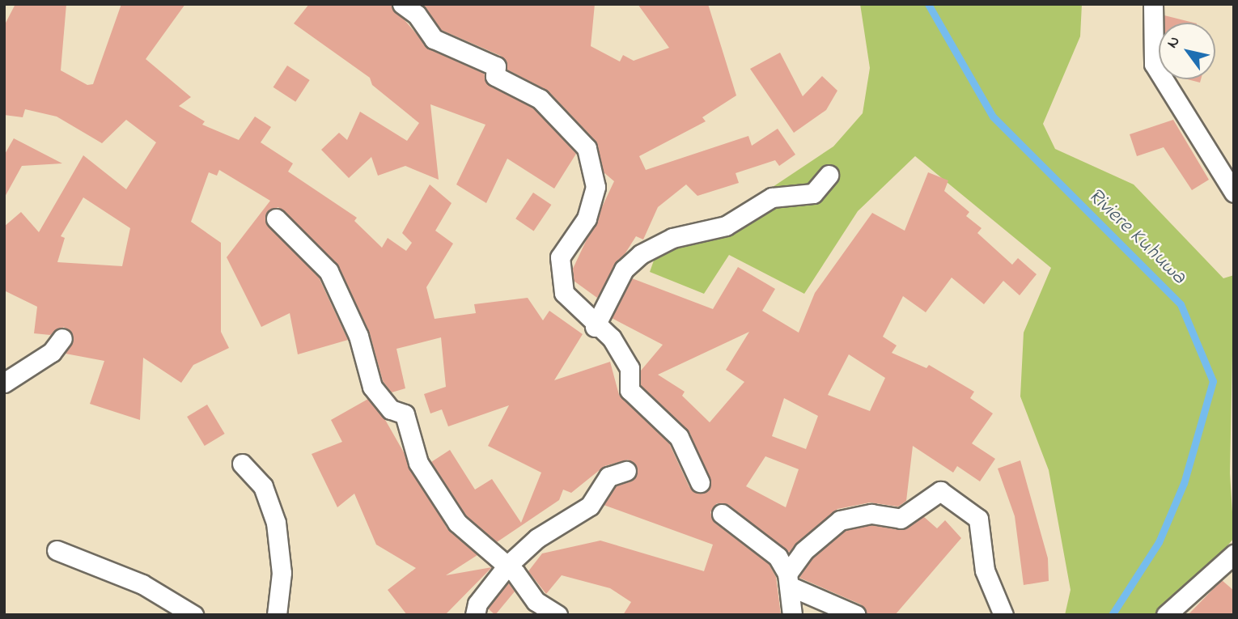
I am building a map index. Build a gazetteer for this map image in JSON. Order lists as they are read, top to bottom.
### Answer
{
  "water": ["Riviere Kuhuwa"],
  "north": "top left"
}
